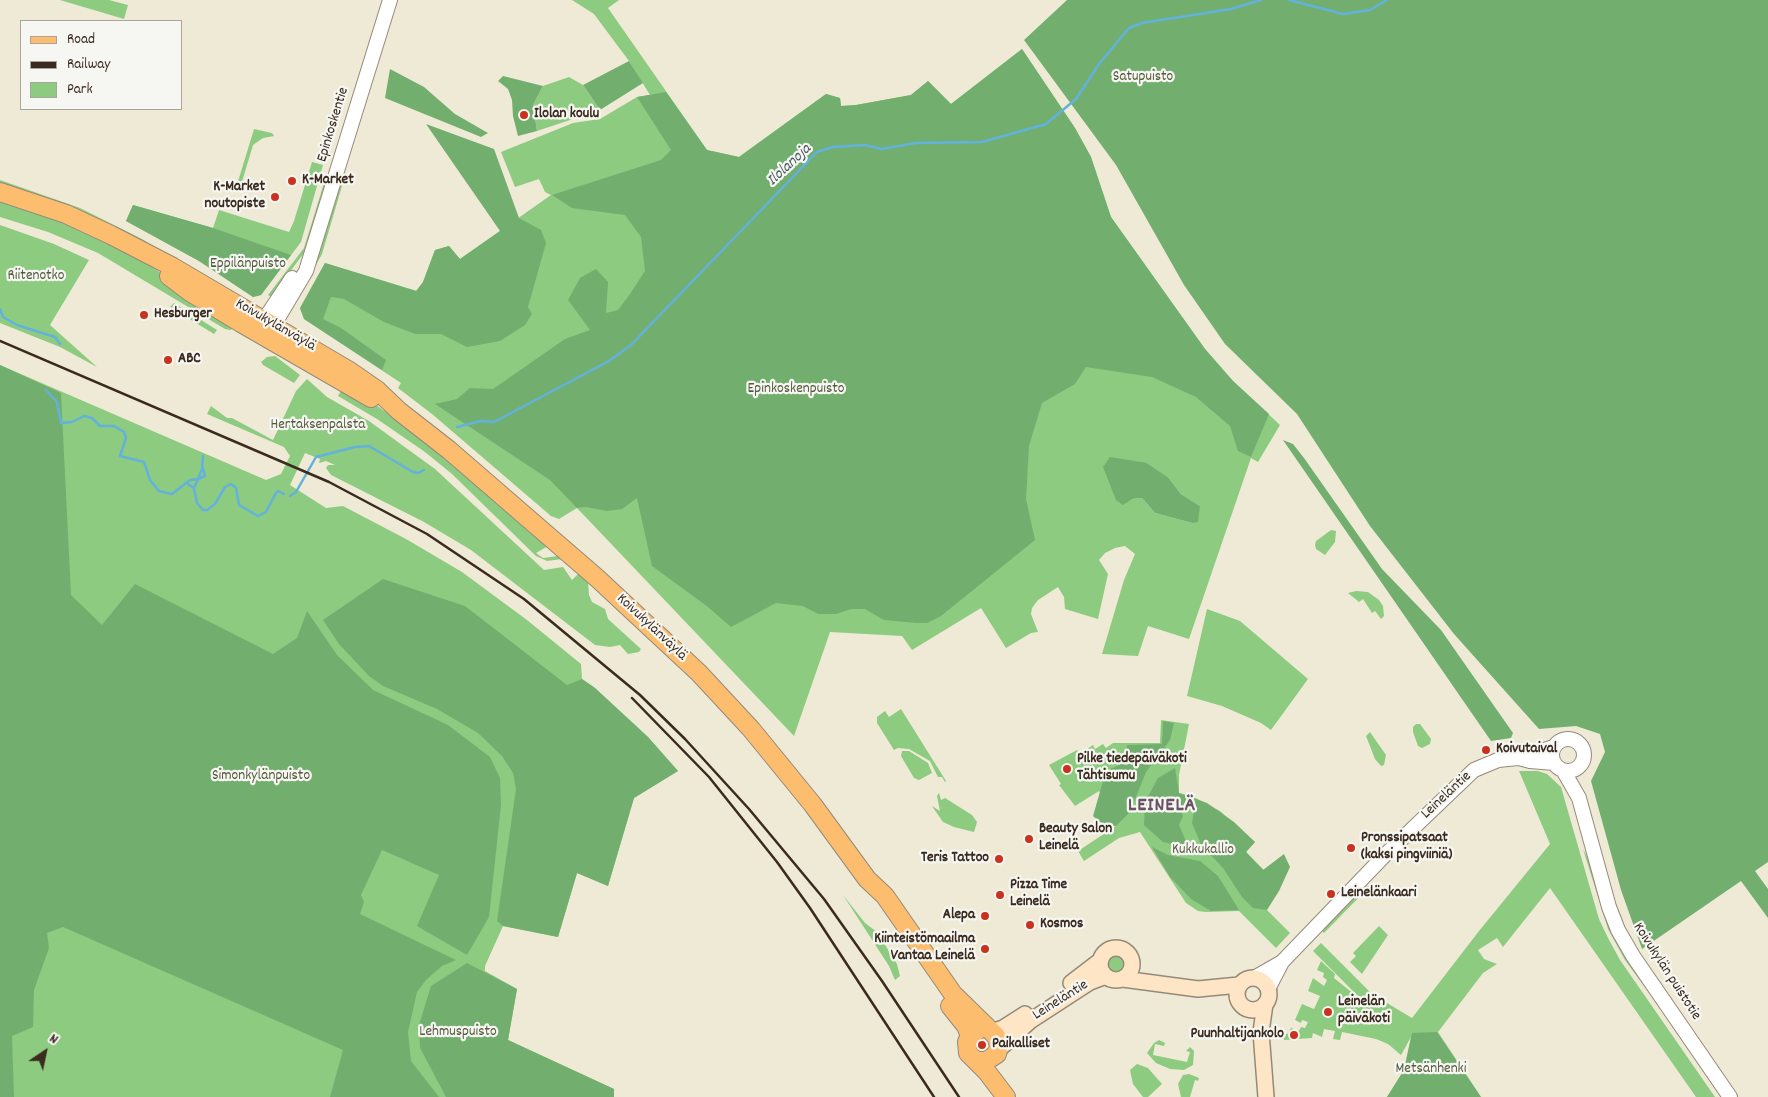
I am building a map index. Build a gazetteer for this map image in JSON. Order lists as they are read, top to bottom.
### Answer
{
  "streets": {
    "main road": ["Koivukylänväylä", "Leineläntie"],
    "street": ["Epinkoskentie", "Koivukylän puistotie"]
  },
  "crossings": [
    ["Epinkoskentie", "Koivukylänväylä"],
    ["Koivukylänväylä", "Leineläntie"],
    ["Leineläntie", "Koivukylän puistotie"]
  ],
  "districts": ["LEINELÄ"],
  "water": ["Ilolanoja"],
  "parks": [
    "Satupuisto",
    "Eppilänpuisto",
    "Riitenotko",
    "Epinkoskenpuisto",
    "Hertaksenpalsta",
    "Simonkylänpuisto",
    "Kukkukallio",
    "Lehmuspuisto",
    "Metsänhenki"
  ],
  "places": [
    "Ilolan koulu",
    "K-Market",
    "K-Market noutopiste",
    "Hesburger",
    "ABC",
    "Koivutaival",
    "Pilke tiedepäiväkoti Tähtisumu",
    "Beauty Salon Leinelä",
    "Pronssipatsaat (kaksi pingviiniä)",
    "Teris Tattoo",
    "Leinelänkaari",
    "Pizza Time Leinelä",
    "Alepa",
    "Kosmos",
    "Kiinteistömaailma Vantaa Leinelä",
    "Leinelän päiväkoti",
    "Puunhaltijankolo",
    "Paikalliset"
  ],
  "legend": ["Road", "Railway", "Park"],
  "north": "top right"
}
